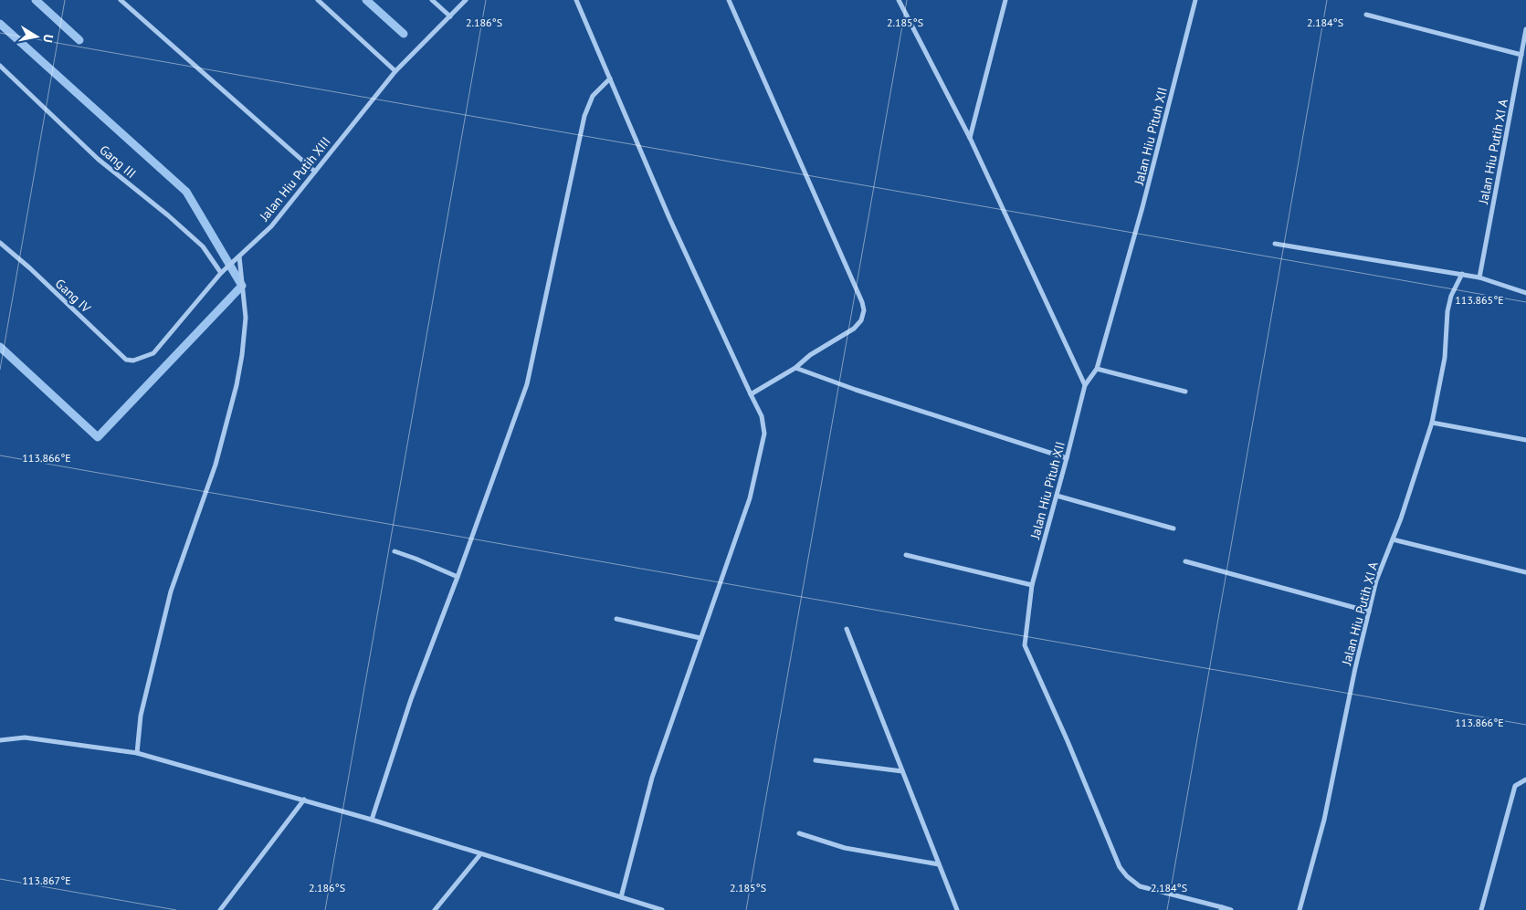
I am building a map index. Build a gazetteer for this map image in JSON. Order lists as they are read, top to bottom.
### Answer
{
  "streets": {
    "street": [
      "Jalan Hiu Pituh XII",
      "Jalan Hiu Putih XI A",
      "Gang III",
      "Jalan Hiu Putih XIII",
      "Gang IV"
    ]
  },
  "crossings": [
    ["Gang III", "Jalan Hiu Putih XIII"],
    ["Jalan Hiu Putih XIII", "Gang IV"]
  ],
  "north": "right",
  "coordinates": [
    "2.186°S",
    "2.185°S",
    "2.184°S",
    "113.865°E",
    "113.866°E",
    "113.867°E"
  ]
}
